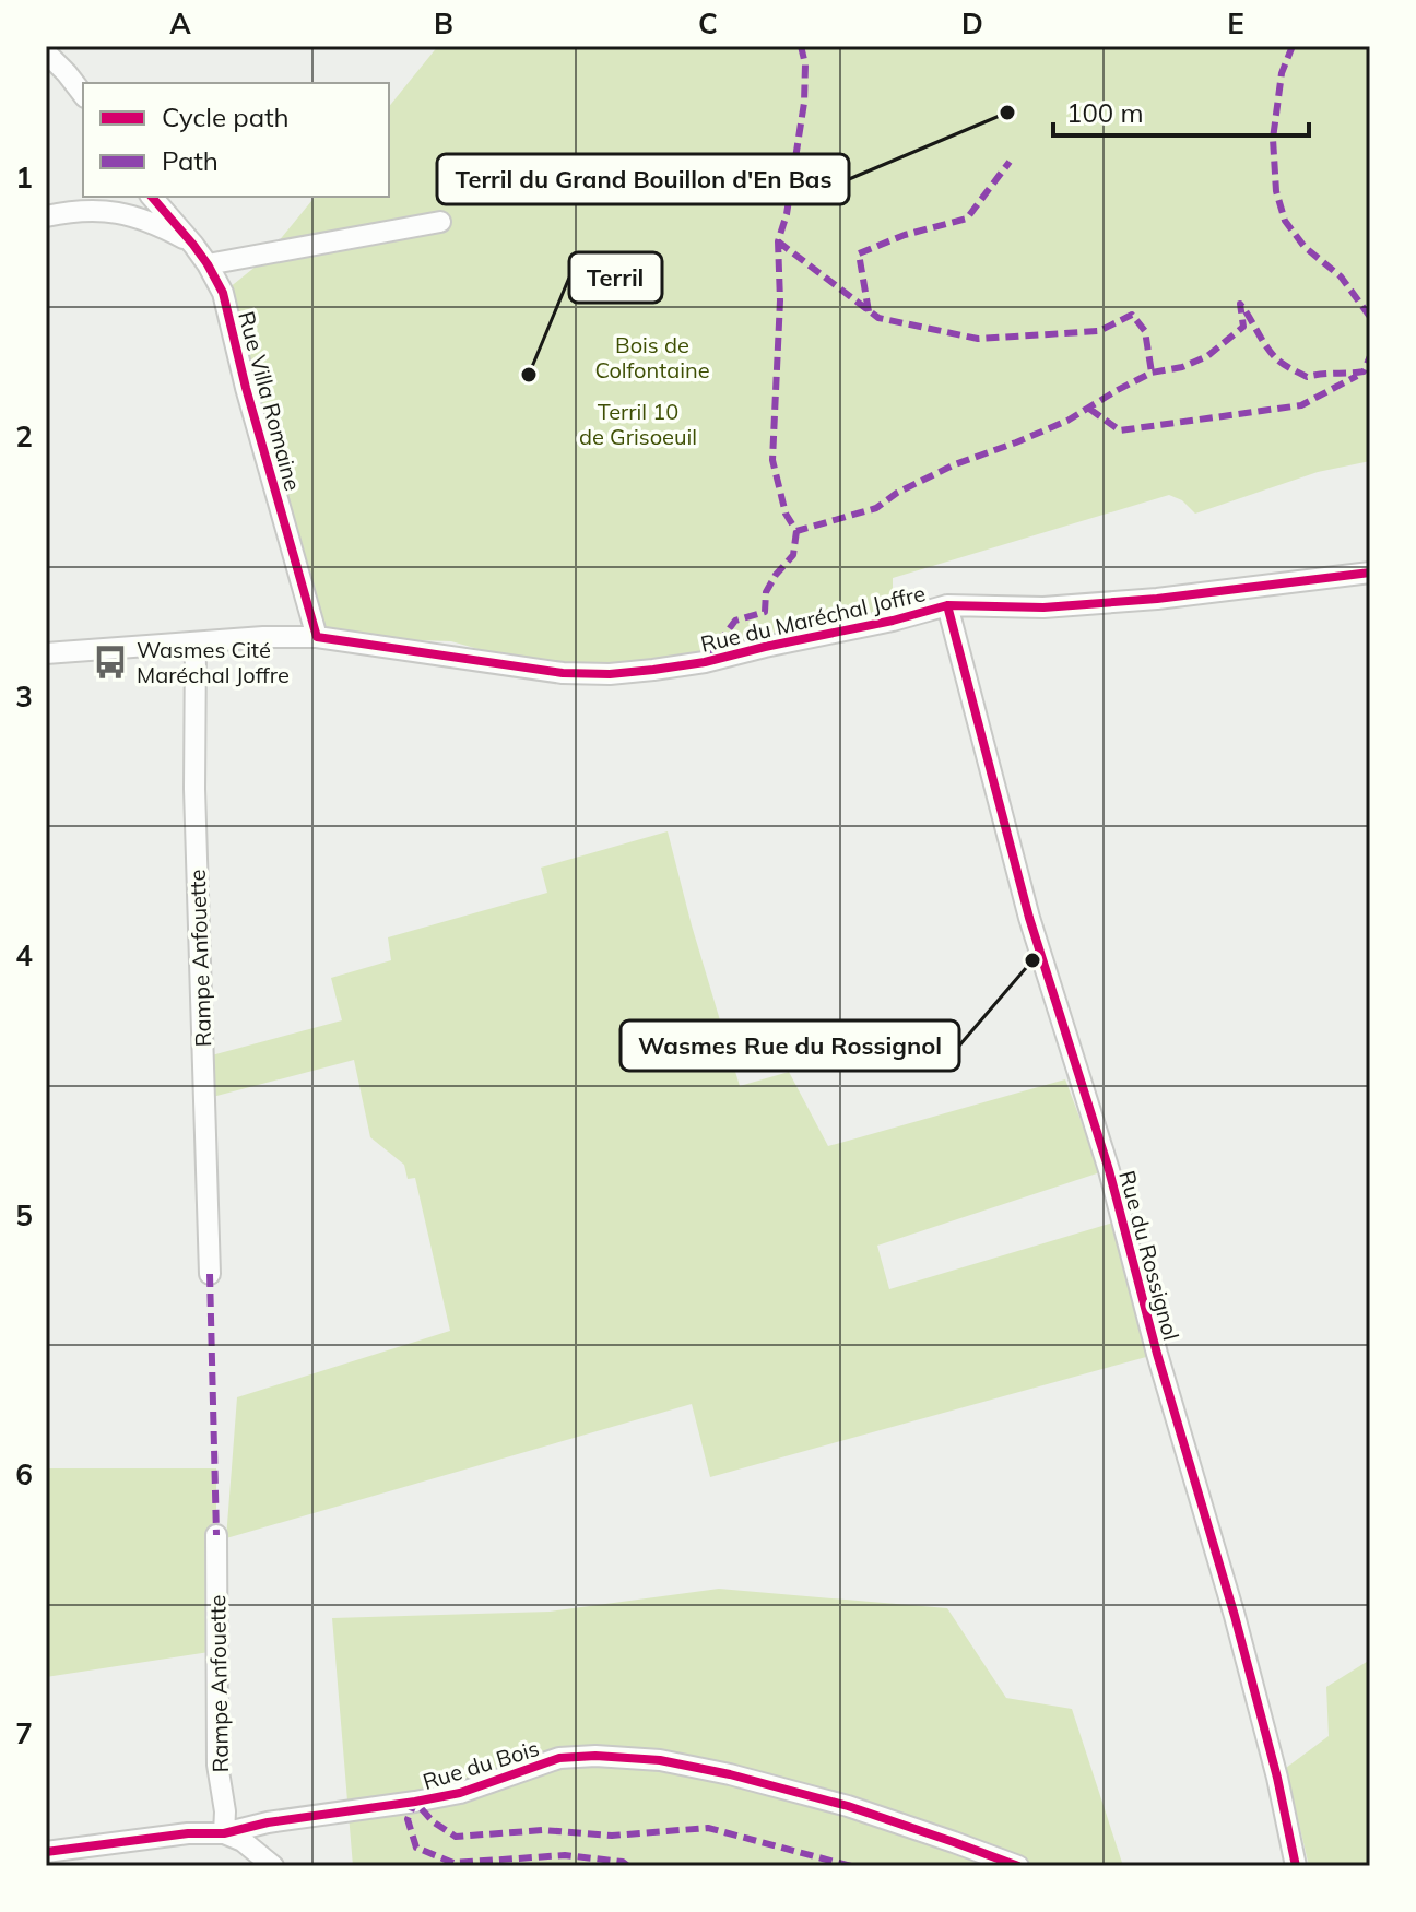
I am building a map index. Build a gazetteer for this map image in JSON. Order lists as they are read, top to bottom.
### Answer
{
  "streets": {
    "street": [
      "Rue Villa Romaine",
      "Rue du Maréchal Joffre",
      "Rampe Anfouette",
      "Rue du Rossignol",
      "Rue du Bois"
    ]
  },
  "crossings": [
    ["Rue Villa Romaine", "Rue du Maréchal Joffre"],
    ["Rue du Maréchal Joffre", "Rampe Anfouette"],
    ["Rue du Maréchal Joffre", "Rue du Rossignol"],
    ["Rampe Anfouette", "Rue du Bois"]
  ],
  "parks": ["Bois de Colfontaine", "Terril 10 de Grisoeuil"],
  "places": {
    "other": ["Terril du Grand Bouillon d'En Bas", "Terril", "Wasmes Rue du Rossignol"],
    "bus stop": ["Wasmes Cité Maréchal Joffre"]
  },
  "legend": ["Cycle path", "Path"],
  "scale_bar": "100 m",
  "grid": {
    "columns": [
      "A",
      "B",
      "C",
      "D",
      "E"
    ],
    "rows": [
      "1",
      "2",
      "3",
      "4",
      "5",
      "6",
      "7"
    ]
  }
}
